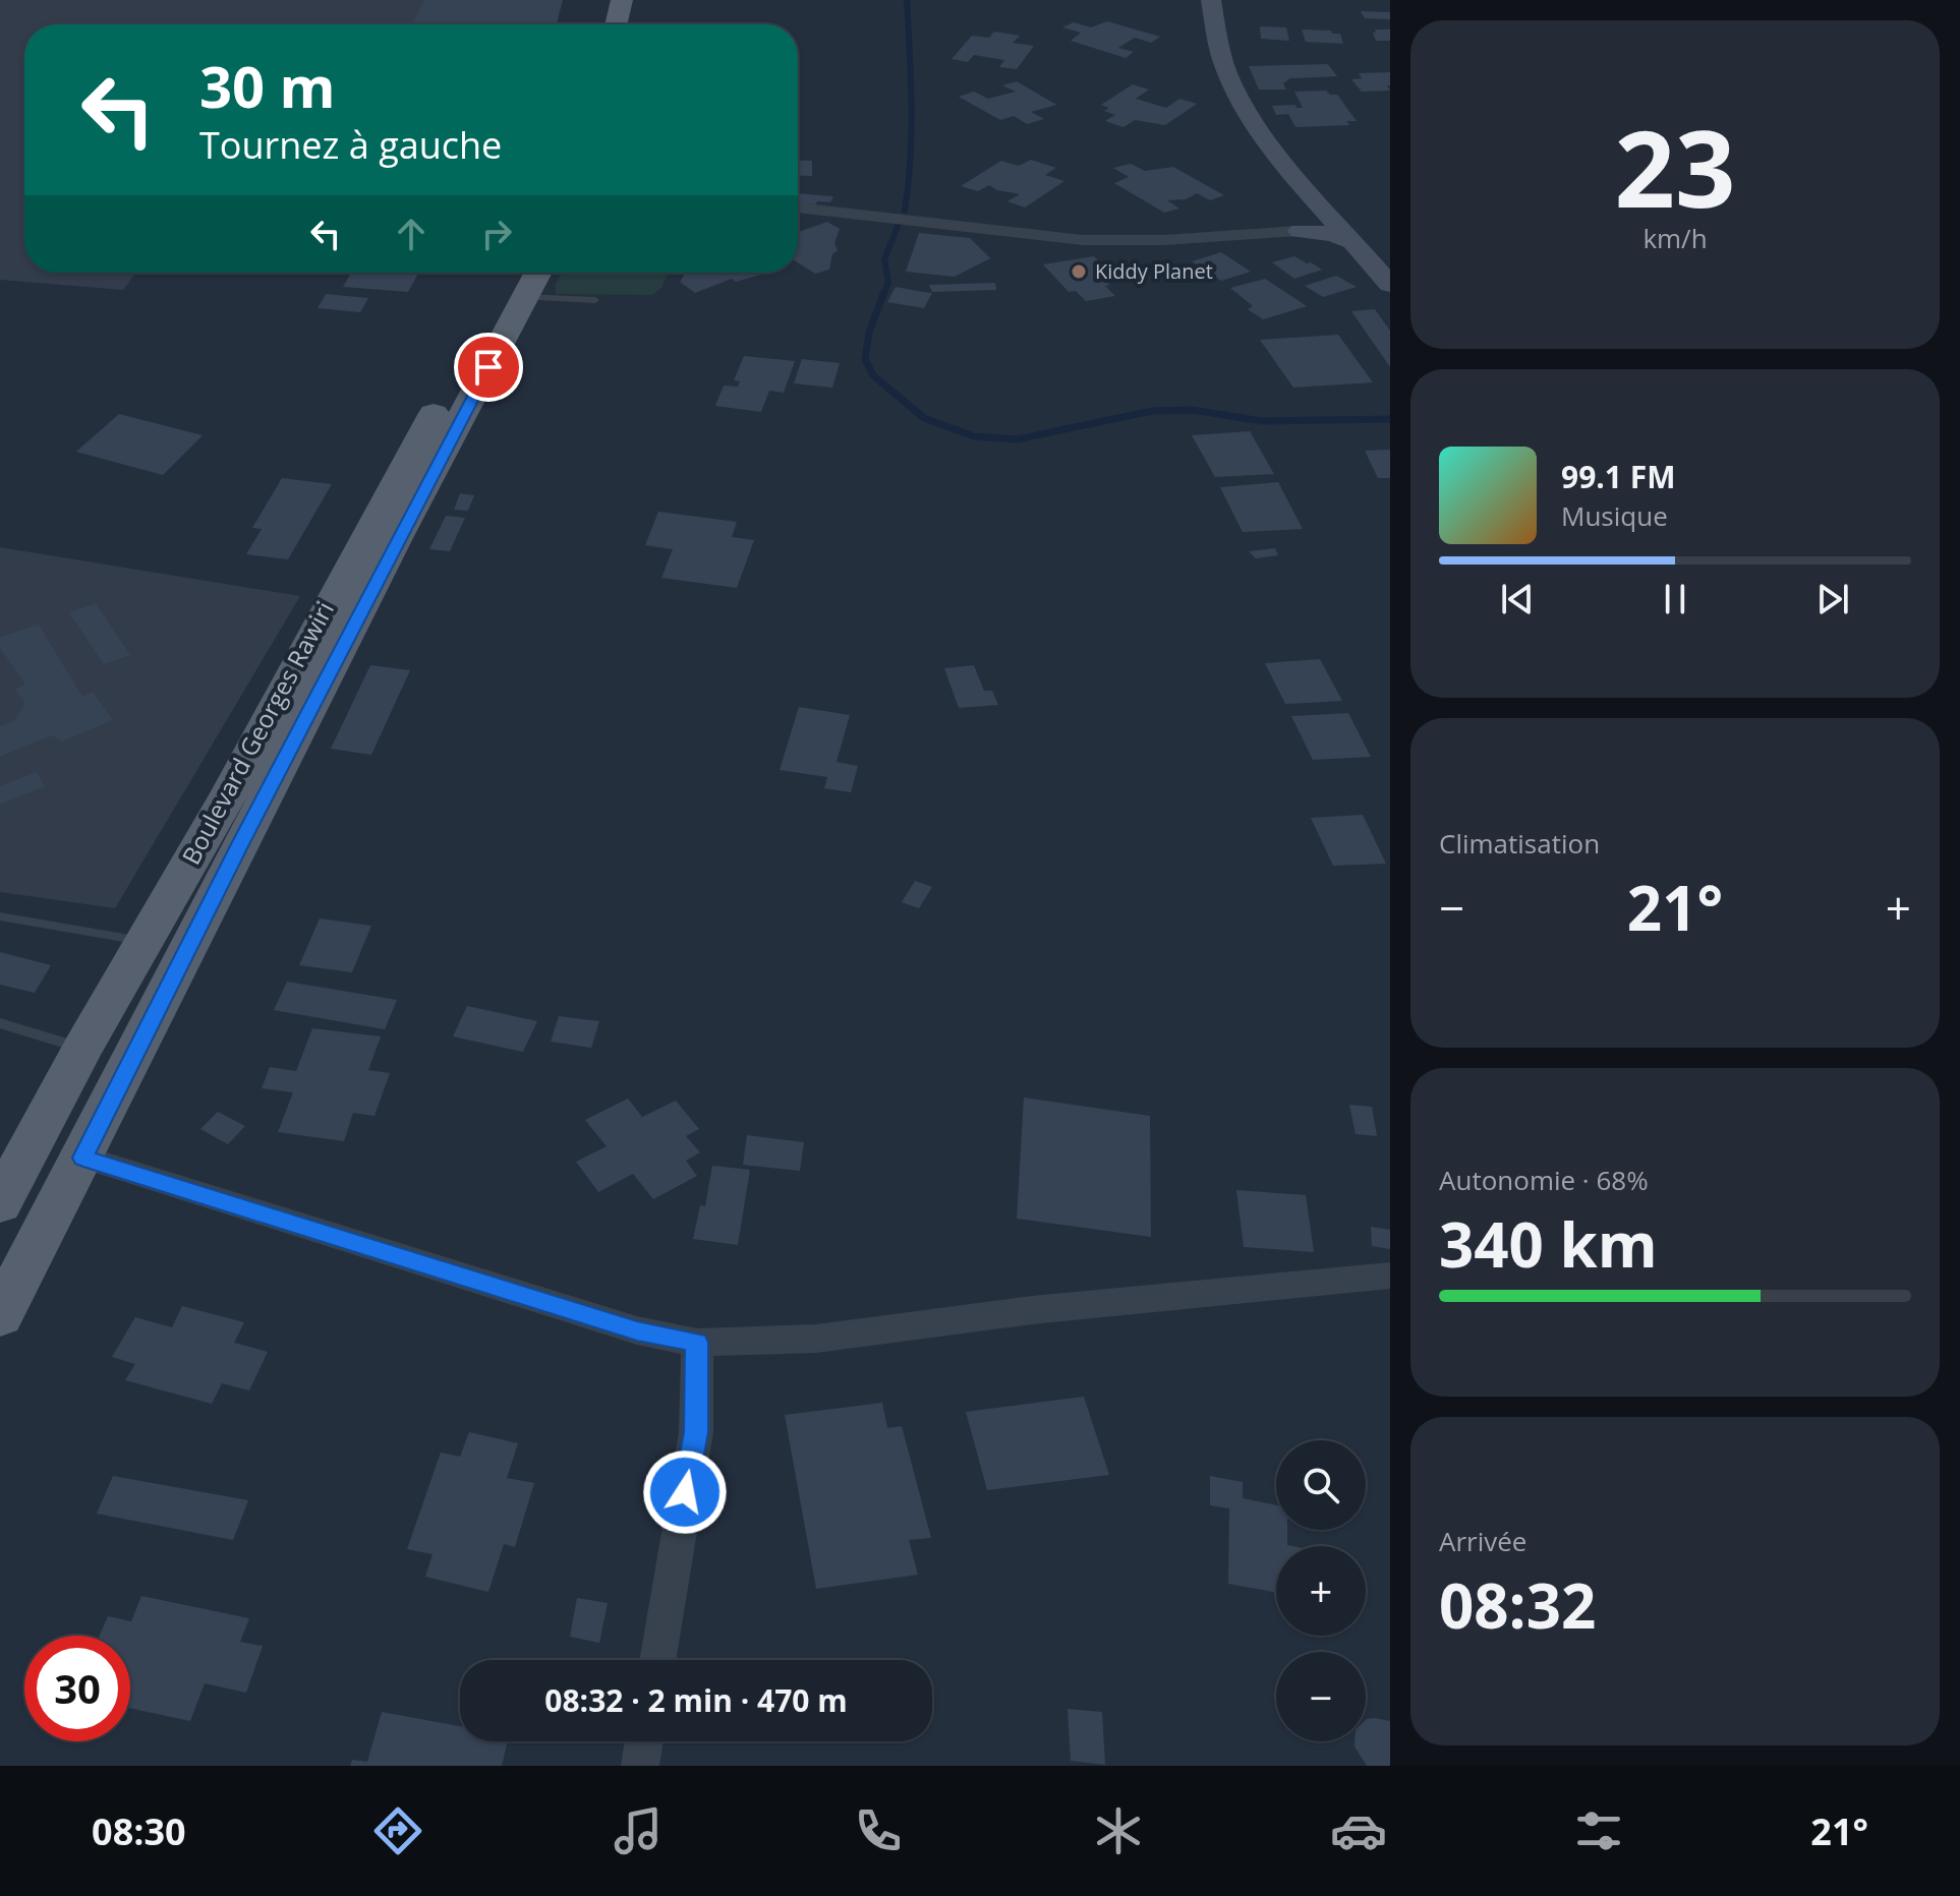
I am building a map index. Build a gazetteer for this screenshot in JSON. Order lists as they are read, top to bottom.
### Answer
{
  "streets": {
    "main road": ["Boulevard Georges Rawiri"]
  },
  "places": ["Kiddy Planet"],
  "page": {
    "tile": [
      ["23", "km/h"],
      "Climatisation",
      ["Autonomie · 68%", "340 km"],
      ["Arrivée", "08:32"]
    ],
    "turn": ["30 m", "Tournez à gauche"],
    "song": ["99.1 FM", "Musique"],
    "heat": ["−", "21°", "+"],
    "map_buttons": ["+", "−"],
    "limit": "30",
    "trip": "08:32 · 2 min · 470 m",
    "tabs": ["08:30", "21°"]
  }
}
